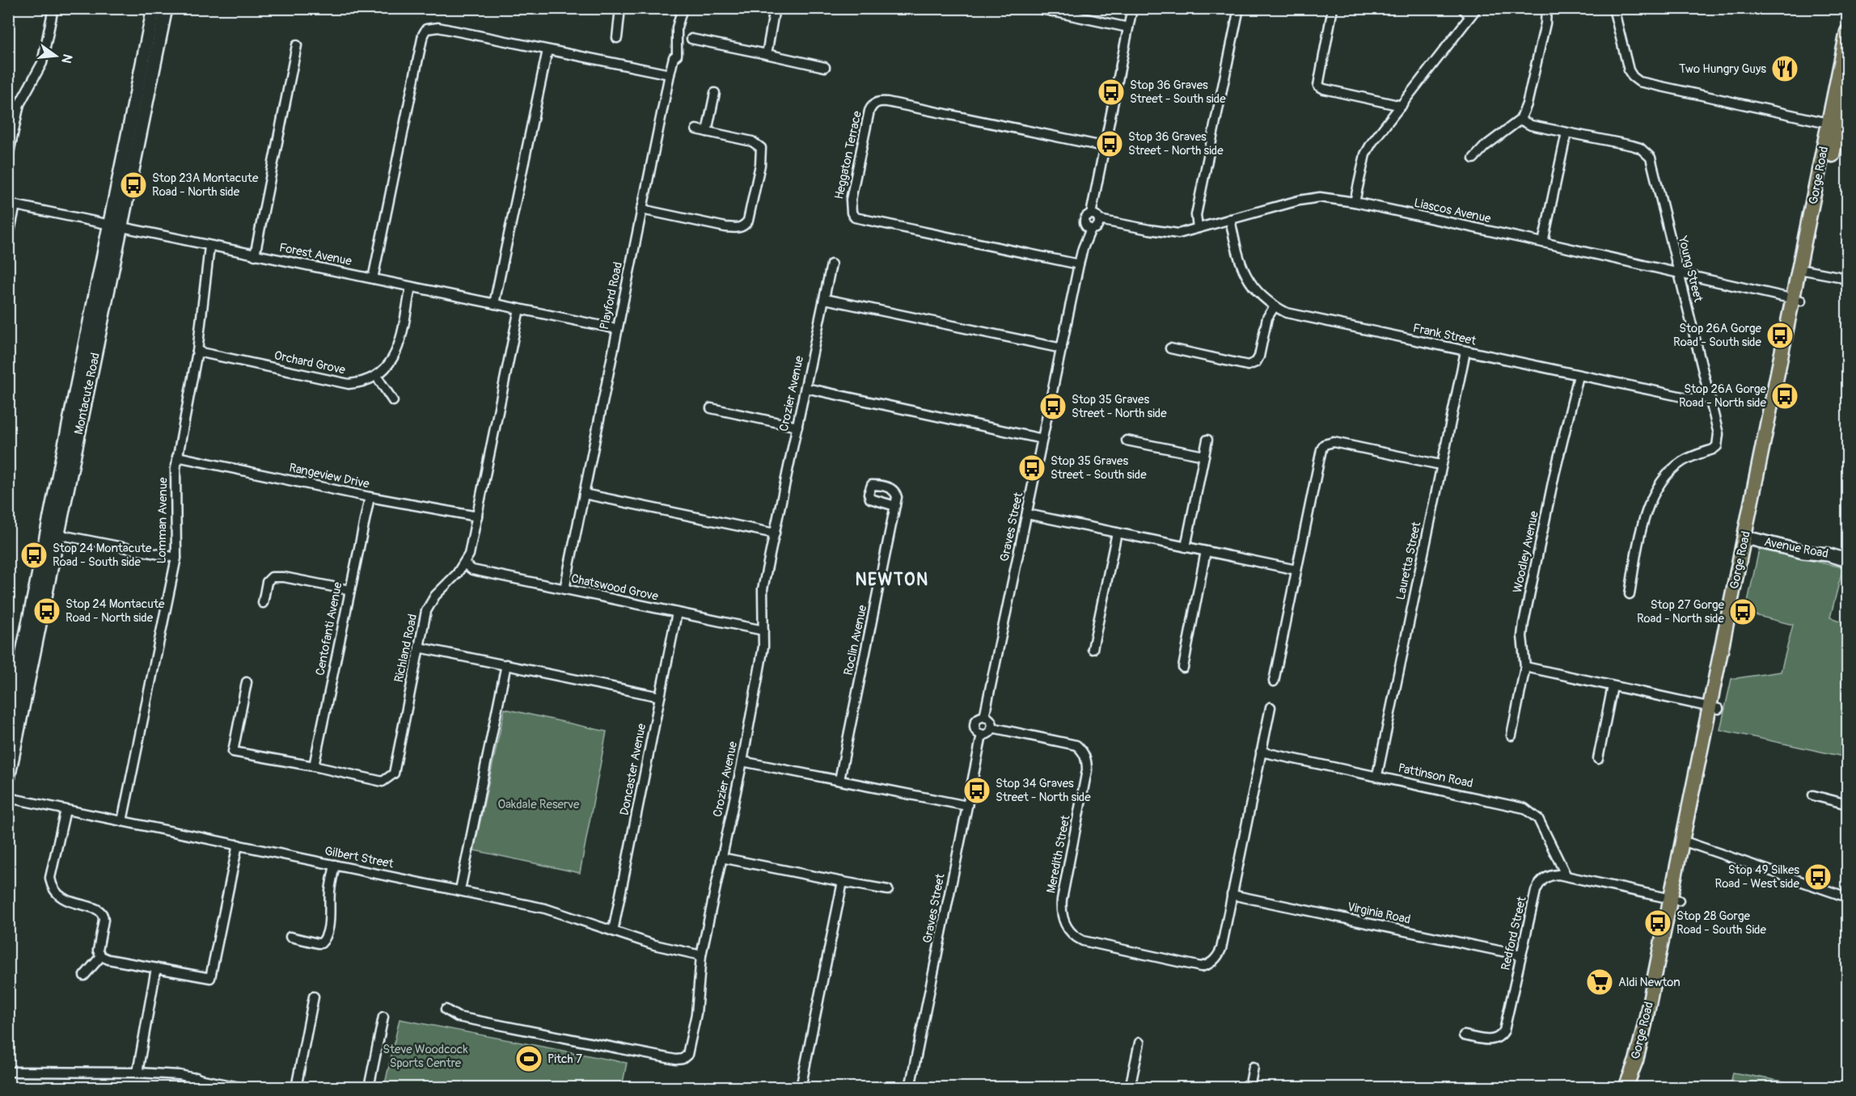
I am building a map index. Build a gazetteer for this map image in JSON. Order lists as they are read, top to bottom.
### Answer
{
  "streets": {
    "main road": ["Gorge Road", "Montacute Road", "Avenue Road"],
    "street": [
      "Heggaton Terrace",
      "Liascos Avenue",
      "Forest Avenue",
      "Young Street",
      "Playford Road",
      "Frank Street",
      "Orchard Grove",
      "Crozier Avenue",
      "Rangeview Drive",
      "Lomman Avenue",
      "Graves Street",
      "Woodley Avenue",
      "Lauretta Street",
      "Chatswood Grove",
      "Centofanti Avenue",
      "Roclin Avenue",
      "Richland Road",
      "Doncaster Avenue",
      "Pattinson Road",
      "Meredith Street",
      "Gilbert Street",
      "Virginia Road",
      "Redford Street"
    ]
  },
  "crossings": [
    ["Heggaton Terrace", "Graves Street"],
    ["Gorge Road", "Liascos Avenue"],
    ["Gorge Road", "Avenue Road"],
    ["Gorge Road", "Redford Street"],
    ["Liascos Avenue", "Young Street"],
    ["Liascos Avenue", "Frank Street"],
    ["Liascos Avenue", "Graves Street"],
    ["Forest Avenue", "Playford Road"],
    ["Forest Avenue", "Montacute Road"],
    ["Forest Avenue", "Lomman Avenue"],
    ["Forest Avenue", "Richland Road"],
    ["Young Street", "Frank Street"],
    ["Playford Road", "Chatswood Grove"],
    ["Frank Street", "Woodley Avenue"],
    ["Frank Street", "Lauretta Street"],
    ["Orchard Grove", "Lomman Avenue"],
    ["Crozier Avenue", "Chatswood Grove"],
    ["Crozier Avenue", "Gilbert Street"],
    ["Rangeview Drive", "Lomman Avenue"],
    ["Rangeview Drive", "Centofanti Avenue"],
    ["Rangeview Drive", "Richland Road"],
    ["Lomman Avenue", "Gilbert Street"],
    ["Graves Street", "Meredith Street"],
    ["Lauretta Street", "Pattinson Road"],
    ["Chatswood Grove", "Richland Road"],
    ["Chatswood Grove", "Doncaster Avenue"],
    ["Centofanti Avenue", "Richland Road"],
    ["Doncaster Avenue", "Gilbert Street"],
    ["Pattinson Road", "Redford Street"],
    ["Meredith Street", "Virginia Road"],
    ["Virginia Road", "Redford Street"]
  ],
  "districts": ["NEWTON"],
  "parks": ["Oakdale Reserve", "Steve Woodcock Sports Centre"],
  "places": {
    "restaurant": ["Two Hungry Guys"],
    "bus stop": [
      "Stop 36 Graves Street - South side",
      "Stop 36 Graves Street - North side",
      "Stop 23A Montacute Road - North side",
      "Stop 26A Gorge Road - South side",
      "Stop 26A Gorge Road - North side",
      "Stop 35 Graves Street - North side",
      "Stop 35 Graves Street - South side",
      "Stop 24 Montacute Road - South side",
      "Stop 24 Montacute Road - North side",
      "Stop 27 Gorge Road - North side",
      "Stop 34 Graves Street - North side",
      "Stop 49 Silkes Road - West side",
      "Stop 28 Gorge Road - South Side"
    ],
    "supermarket": ["Aldi Newton"],
    "sports": ["Pitch 7"]
  },
  "north": "right"
}
